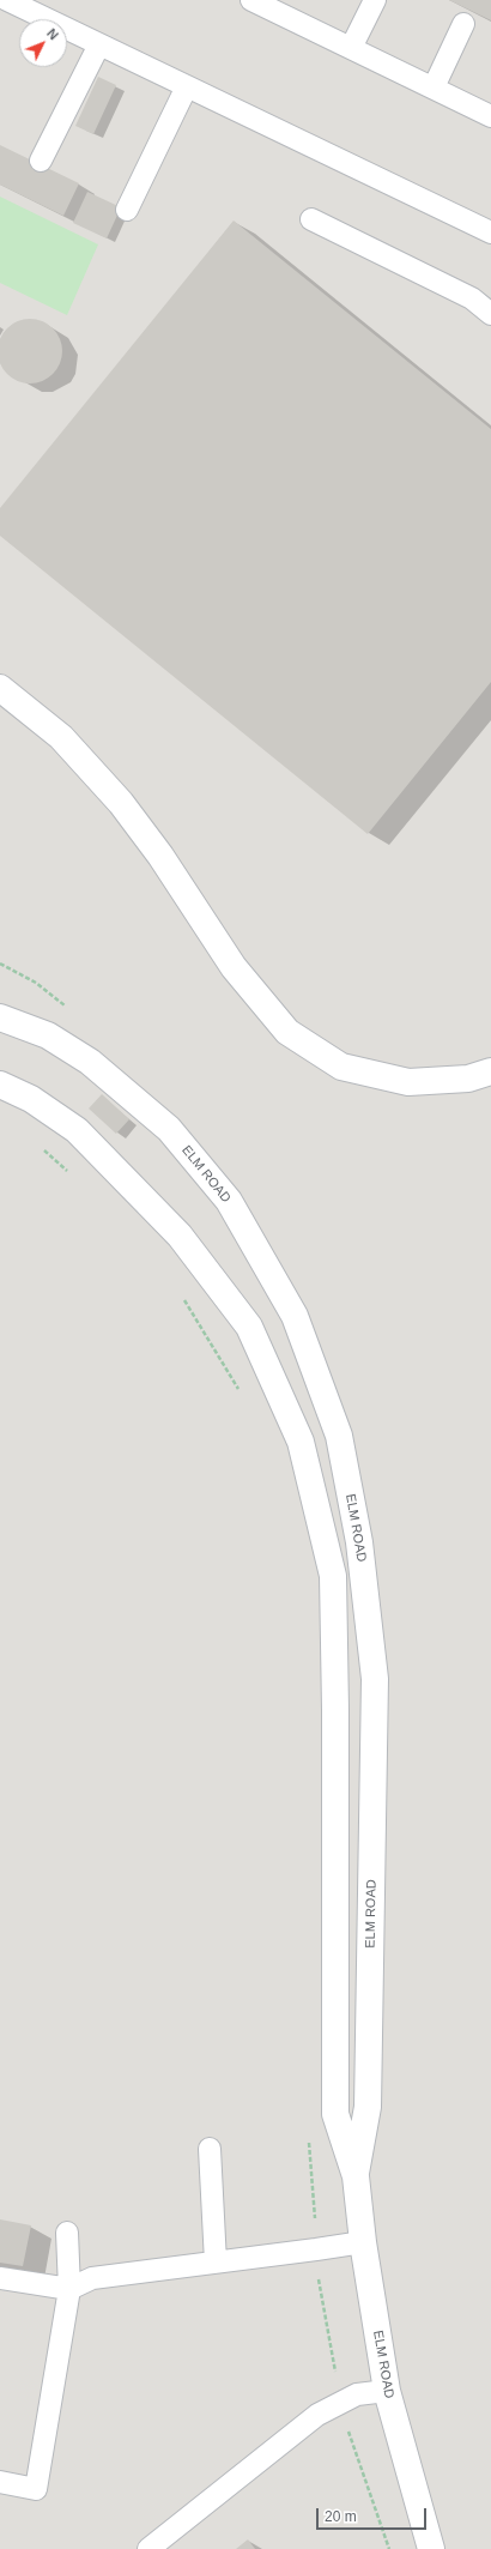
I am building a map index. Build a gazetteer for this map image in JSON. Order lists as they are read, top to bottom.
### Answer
{
  "streets": {
    "street": ["ELM ROAD"]
  },
  "scale_bar": "20 m",
  "north": "top right"
}
